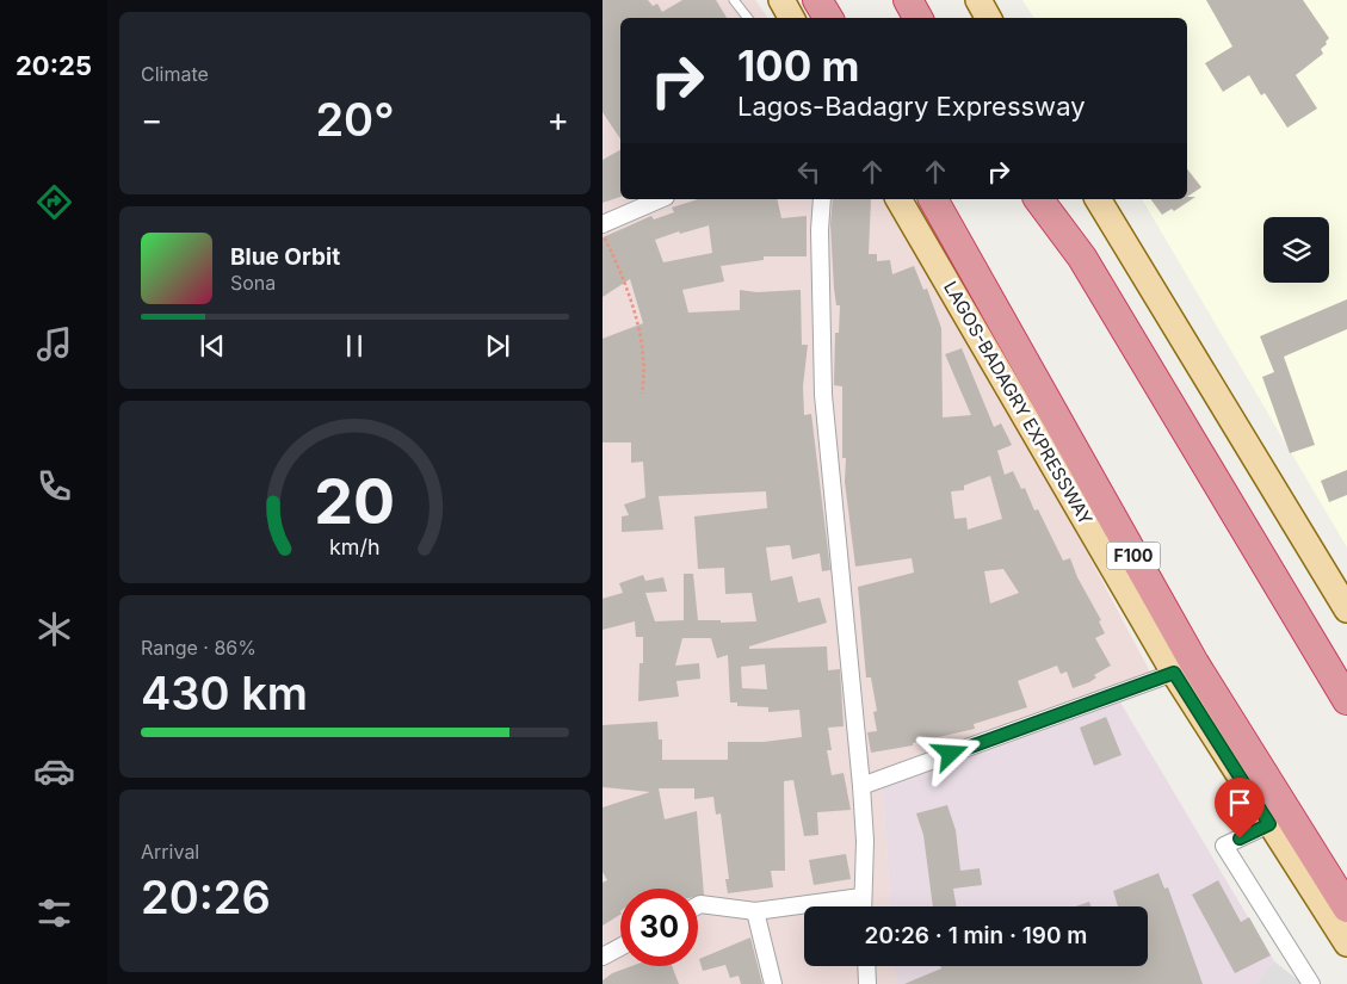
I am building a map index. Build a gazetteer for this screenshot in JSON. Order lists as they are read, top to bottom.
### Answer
{
  "streets": {
    "highway": ["LAGOS-BADAGRY EXPRESSWAY", "F100"]
  },
  "page": {
    "tabs": "20:25",
    "tile": [
      "Climate",
      ["Range · 86%", "430 km"],
      ["Arrival", "20:26"]
    ],
    "turn": ["100 m", "Lagos-Badagry Expressway"],
    "heat": ["−", "20°", "+"],
    "song": ["Blue Orbit", "Sona"],
    "limit": "30",
    "trip": "20:26 · 1 min · 190 m",
    "gauge": ["20", "km/h"]
  }
}
